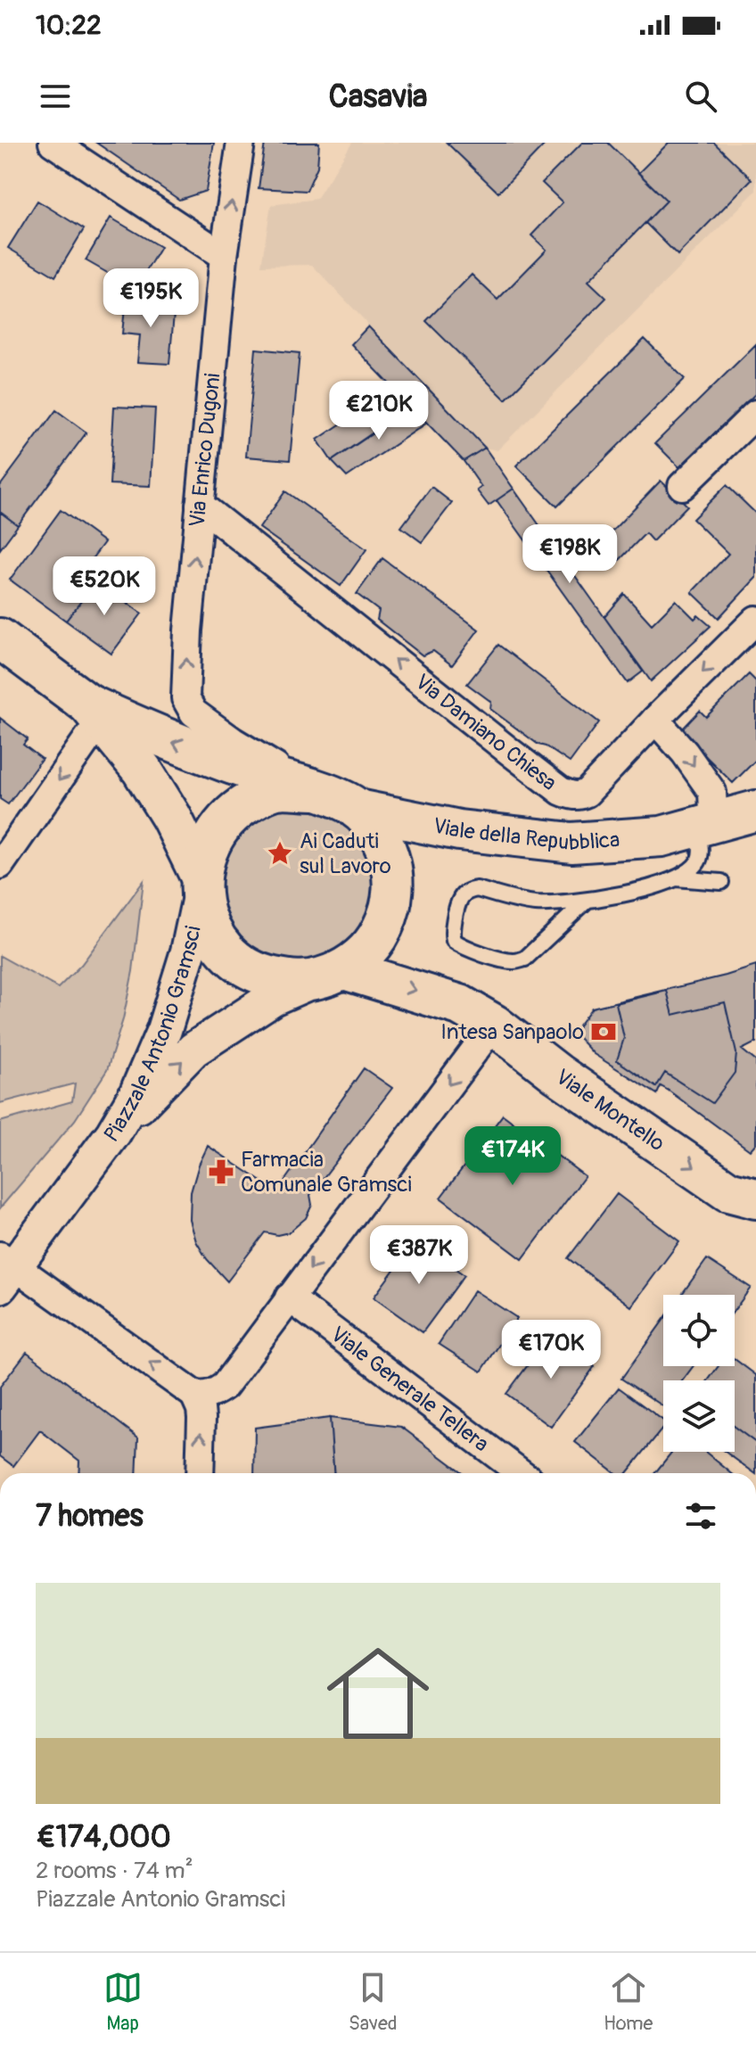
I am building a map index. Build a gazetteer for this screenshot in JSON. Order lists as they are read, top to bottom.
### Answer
{
  "streets": {
    "main road": ["Viale della Repubblica", "Piazzale Antonio Gramsci", "Viale Montello"],
    "street": ["Via Enrico Dugoni", "Via Damiano Chiesa", "Viale Generale Tellera"]
  },
  "crossings": [
    ["Via Enrico Dugoni", "Via Damiano Chiesa"],
    ["Via Enrico Dugoni", "Piazzale Antonio Gramsci"],
    ["Viale della Repubblica", "Piazzale Antonio Gramsci"],
    ["Viale della Repubblica", "Viale Montello"],
    ["Piazzale Antonio Gramsci", "Viale Montello"]
  ],
  "one_way": ["Via Enrico Dugoni", "Viale Montello"],
  "places": {
    "place": ["Ai Caduti sul Lavoro"],
    "bank": ["Intesa Sanpaolo"],
    "pharmacy": ["Farmacia Comunale Gramsci"]
  },
  "page": {
    "status": "10:22",
    "header": "Casavia",
    "price": [
      "€195K",
      "€210K",
      "€198K",
      "€520K",
      "€174K",
      "€387K",
      "€170K"
    ],
    "heading": "7 homes",
    "list": [
      {
        "name": "€174,000",
        "note": "2 rooms · 74 m² · Piazzale Antonio Gramsci"
      }
    ],
    "tabs": ["Map", "Saved", "Home"]
  }
}
